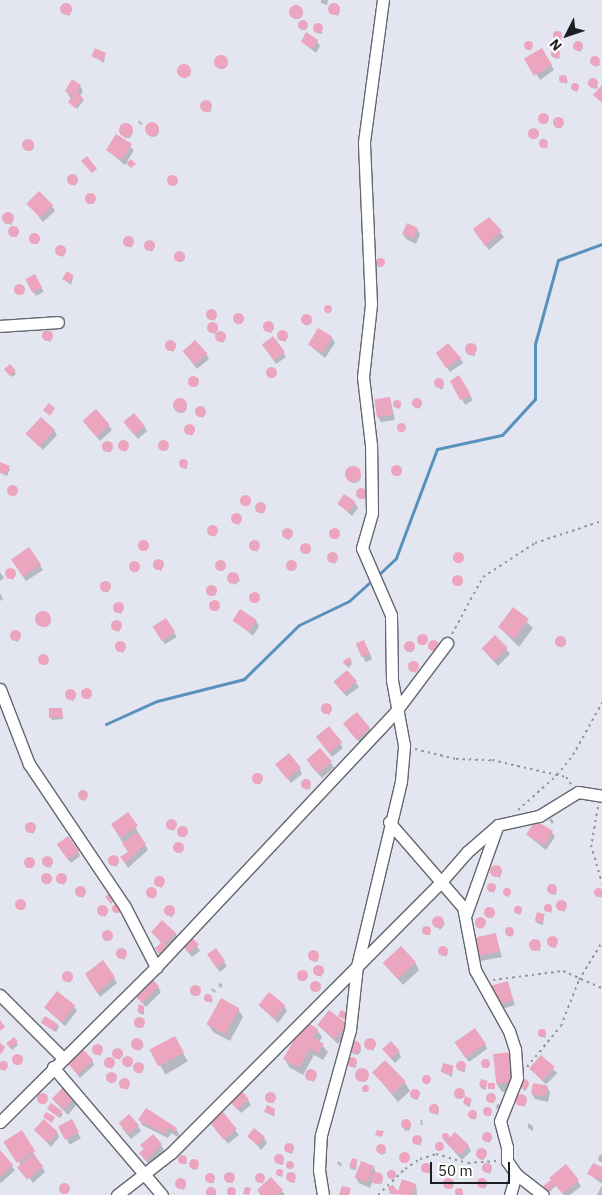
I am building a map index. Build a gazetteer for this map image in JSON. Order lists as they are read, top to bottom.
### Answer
{
  "scale_bar": "50 m",
  "north": "bottom left"
}
